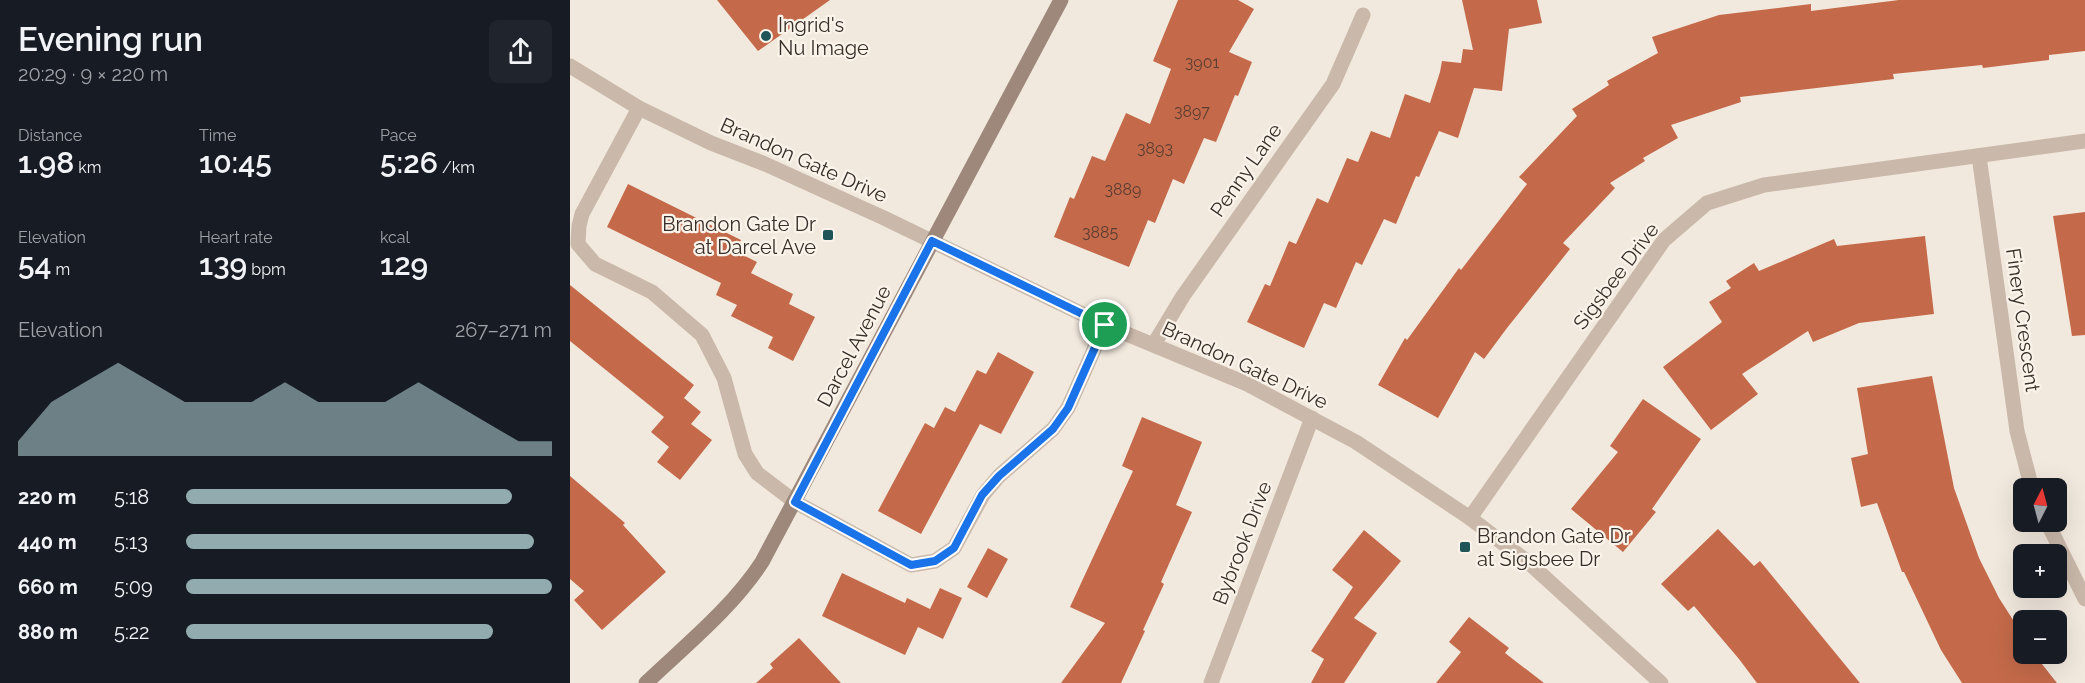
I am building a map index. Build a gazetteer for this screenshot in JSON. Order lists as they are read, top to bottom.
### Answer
{
  "streets": {
    "street": [
      "Brandon Gate Drive",
      "Penny Lane",
      "Sigsbee Drive",
      "Finery Crescent",
      "Darcel Avenue",
      "Bybrook Drive"
    ]
  },
  "crossings": [
    ["Brandon Gate Drive", "Penny Lane"],
    ["Brandon Gate Drive", "Sigsbee Drive"],
    ["Brandon Gate Drive", "Darcel Avenue"],
    ["Brandon Gate Drive", "Bybrook Drive"],
    ["Sigsbee Drive", "Finery Crescent"]
  ],
  "places": {
    "other": ["Ingrid's Nu Image"],
    "transit": ["Brandon Gate Dr at Darcel Ave", "Brandon Gate Dr at Sigsbee Dr"]
  },
  "house_numbers": [
    "3901",
    "3897",
    "3893",
    "3889",
    "3885"
  ],
  "north": "top",
  "page": {
    "heading": ["Evening run", "20:29 · 9 × 220 m"],
    "stats": [
      ["Distance", "1.98 km"],
      ["Time", "10:45"],
      ["Pace", "5:26 /km"],
      ["Elevation", "54 m"],
      ["Heart rate", "139 bpm"],
      ["kcal", "129"]
    ],
    "chart": ["Elevation", "267–271 m"],
    "list": [
      {
        "name": "220 m",
        "note": "5:18"
      },
      {
        "name": "440 m",
        "note": "5:13"
      },
      {
        "name": "660 m",
        "note": "5:09"
      },
      {
        "name": "880 m",
        "note": "5:22"
      }
    ],
    "map_buttons": ["+", "−"]
  }
}
